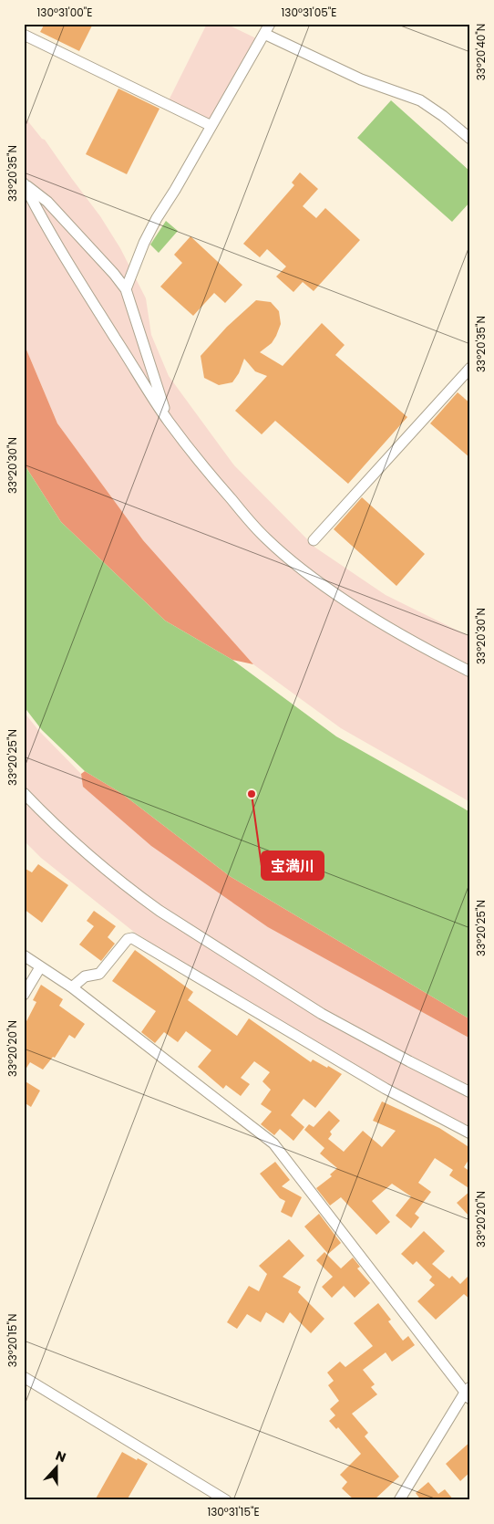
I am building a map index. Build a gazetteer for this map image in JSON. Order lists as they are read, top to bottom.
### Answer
{
  "places": ["宝満川"],
  "north": "top",
  "coordinates": [
    "130°31'00\"E",
    "130°31'05\"E",
    "33°20'40\"N",
    "33°20'35\"N",
    "33°20'30\"N",
    "33°20'25\"N",
    "33°20'20\"N",
    "33°20'15\"N",
    "130°31'15\"E"
  ]
}
